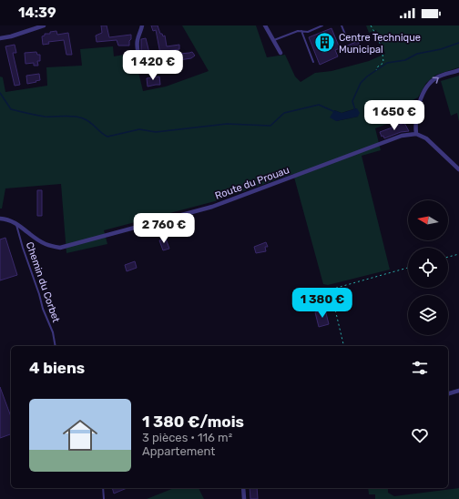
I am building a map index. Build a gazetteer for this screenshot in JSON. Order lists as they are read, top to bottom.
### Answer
{
  "streets": {
    "street": ["Route du Prouau"],
    "lane": ["Chemin du Corbet"]
  },
  "crossings": [
    ["Route du Prouau", "Chemin du Corbet"]
  ],
  "places": {
    "building": ["Centre Technique Municipal"]
  },
  "north": "left",
  "page": {
    "status": "14:39",
    "price": [
      "1 420 €",
      "1 650 €",
      "2 760 €",
      "1 380 €"
    ],
    "heading": "4 biens",
    "list": [
      {
        "name": "1 380 €/mois",
        "note": "3 pièces · 116 m² · Appartement"
      }
    ]
  }
}
